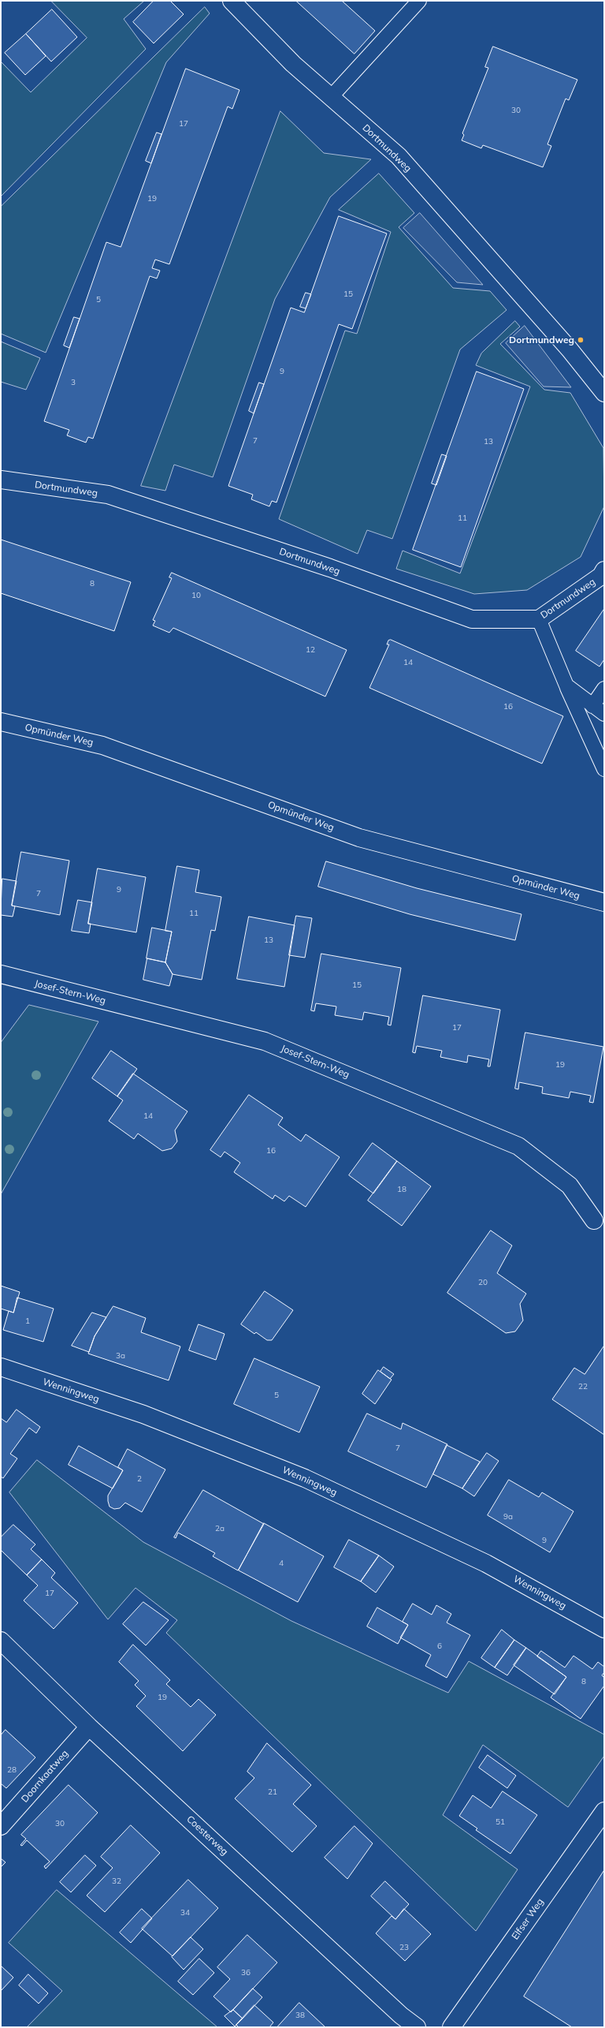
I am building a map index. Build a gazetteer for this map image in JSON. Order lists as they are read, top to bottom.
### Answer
{
  "streets": {
    "street": [
      "Dortmundweg",
      "Opmünder Weg",
      "Josef-Stern-Weg",
      "Wenningweg",
      "Doornkaatweg",
      "Coesterweg",
      "Elfser Weg"
    ]
  },
  "crossings": [
    ["Doornkaatweg", "Coesterweg"]
  ],
  "places": ["Dortmundweg"],
  "house_numbers": [
    "30",
    "17",
    "19",
    "15",
    "5",
    "9",
    "3",
    "7",
    "13",
    "11",
    "8",
    "10",
    "12",
    "14",
    "16",
    "9",
    "7",
    "11",
    "13",
    "15",
    "17",
    "19",
    "14",
    "16",
    "18",
    "20",
    "1",
    "3a",
    "22",
    "5",
    "7",
    "2",
    "9a",
    "2a",
    "9",
    "4",
    "17",
    "6",
    "8",
    "19",
    "28",
    "21",
    "51",
    "30",
    "32",
    "34",
    "23",
    "36",
    "38"
  ]
}
